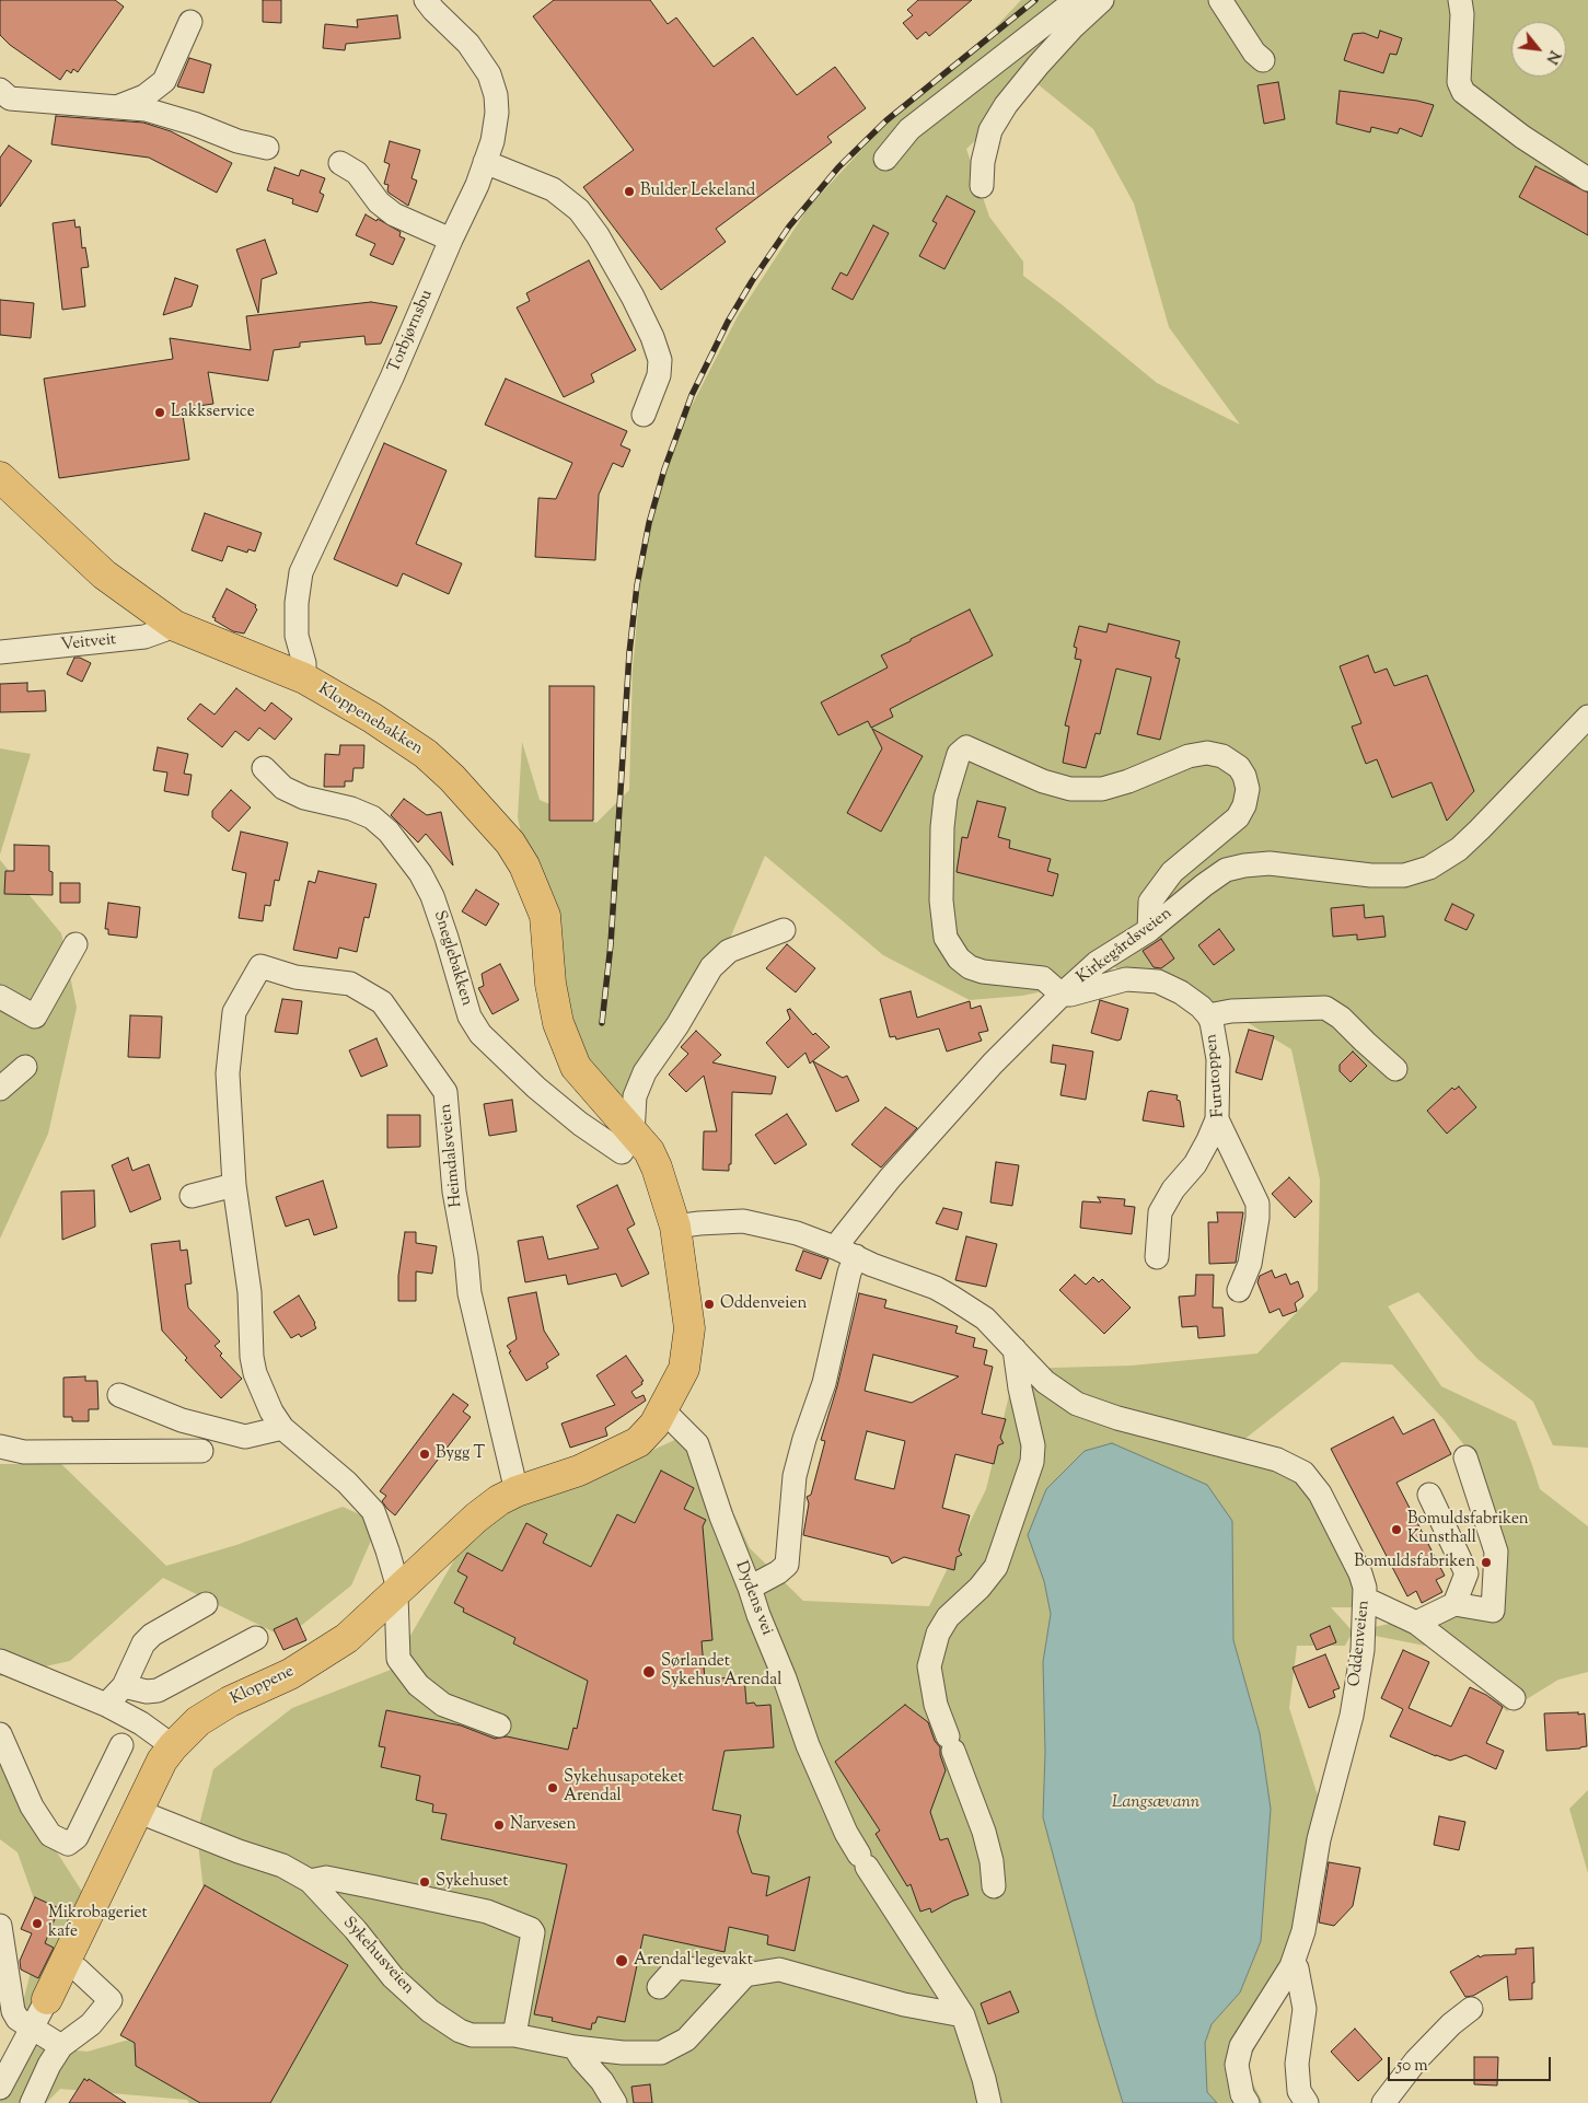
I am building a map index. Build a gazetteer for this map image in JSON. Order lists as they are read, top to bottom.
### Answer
{
  "streets": {
    "main road": ["Kloppenebakken", "Kloppene"],
    "street": [
      "Torbjørnsbu",
      "Veitveit",
      "Kirkegårdsveien",
      "Sneglebakken",
      "Furutoppen",
      "Heimdalsveien",
      "Dydens vei",
      "Oddenveien",
      "Sykehusveien"
    ]
  },
  "crossings": [
    ["Torbjørnsbu", "Kloppenebakken"],
    ["Veitveit", "Kloppenebakken"],
    ["Kloppenebakken", "Sneglebakken"],
    ["Kloppenebakken", "Dydens vei"],
    ["Kloppenebakken", "Kloppene"],
    ["Kirkegårdsveien", "Furutoppen"],
    ["Kirkegårdsveien", "Dydens vei"],
    ["Kirkegårdsveien", "Oddenveien"],
    ["Heimdalsveien", "Kloppene"],
    ["Dydens vei", "Kloppene"],
    ["Kloppene", "Sykehusveien"]
  ],
  "water": ["Langsævann"],
  "places": [
    "Bulder Lekeland",
    "Lakkservice",
    "Oddenveien",
    "Bygg T",
    "Bomuldsfabriken Kunsthall",
    "Bomuldsfabriken",
    "Sørlandet Sykehus Arendal",
    "Sykehusapoteket Arendal",
    "Narvesen",
    "Sykehuset",
    "Mikrobageriet kafe",
    "Arendal legevakt"
  ],
  "scale_bar": "50 m",
  "north": "bottom right"
}
